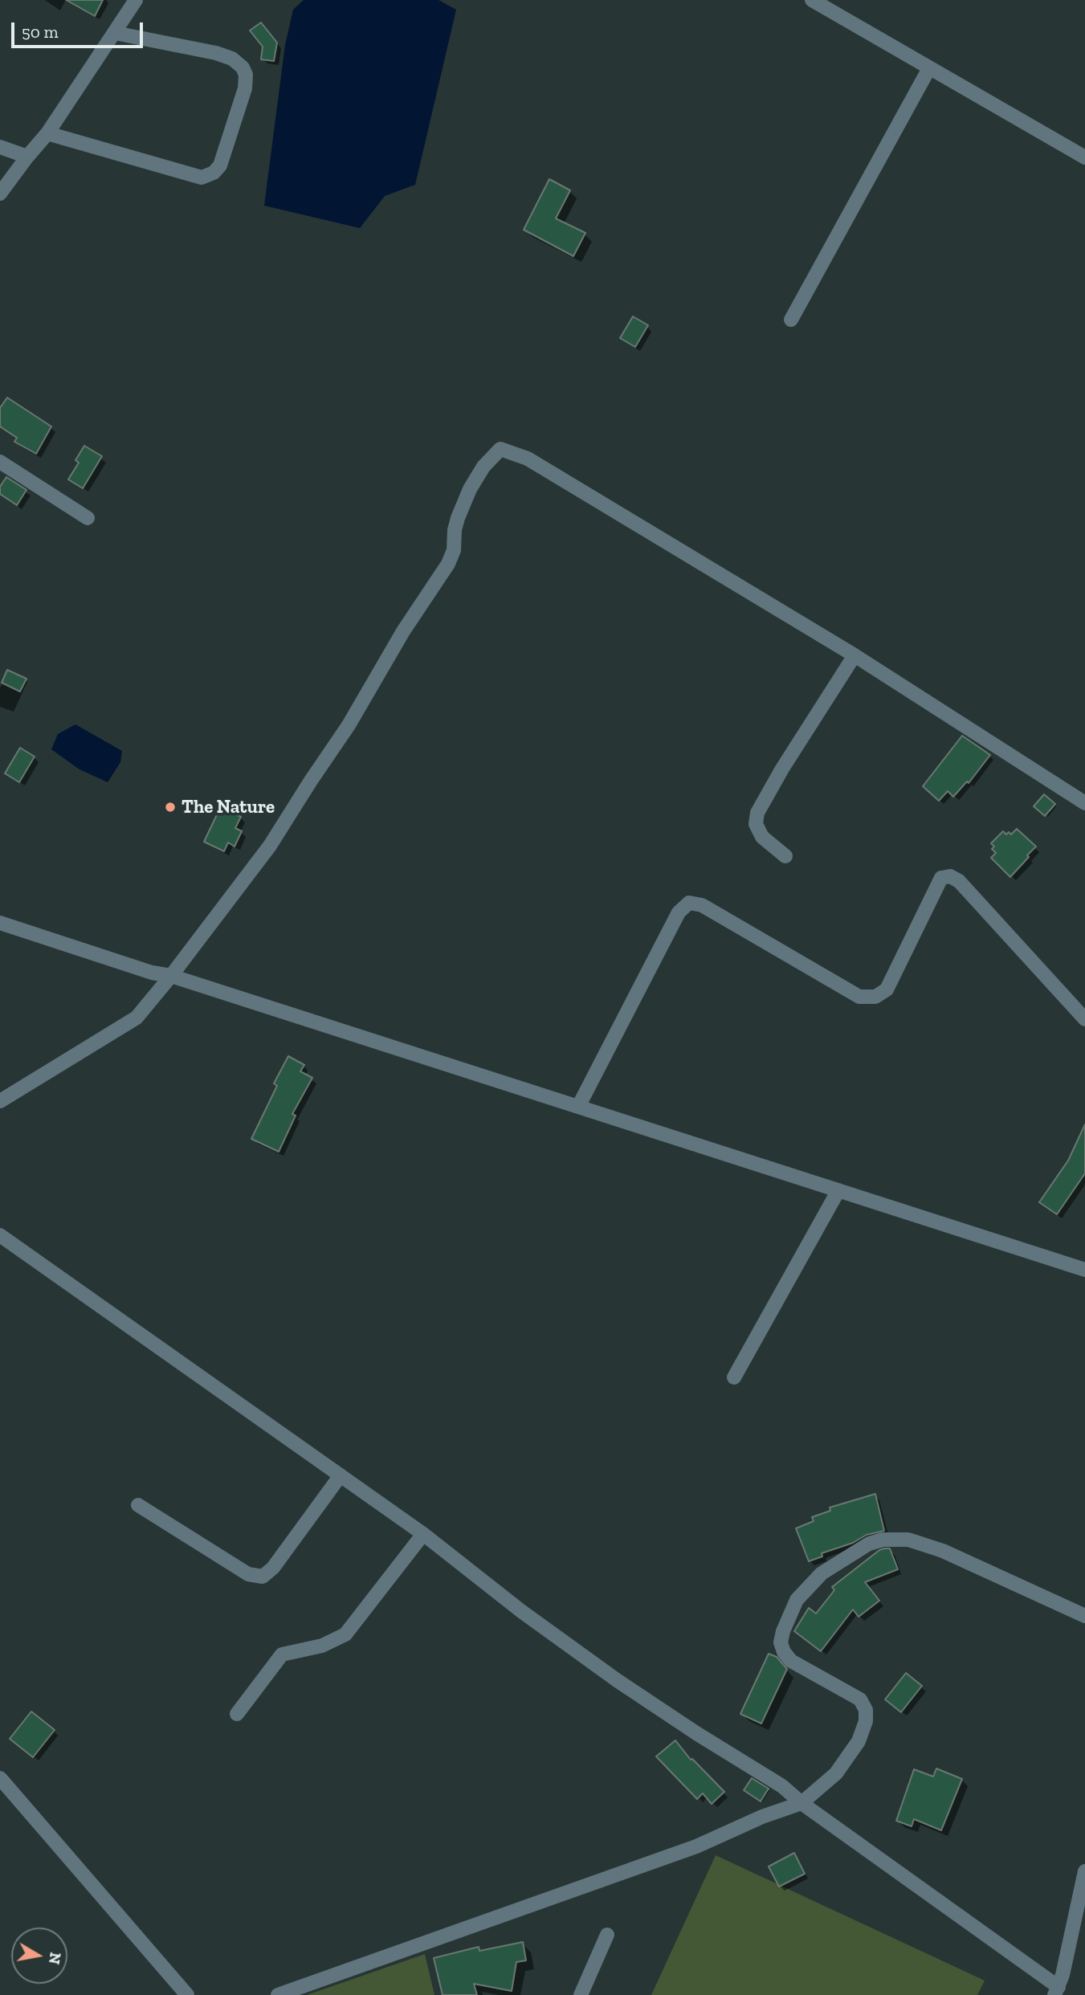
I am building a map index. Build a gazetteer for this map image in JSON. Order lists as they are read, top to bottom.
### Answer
{
  "places": ["The Nature"],
  "scale_bar": "50 m",
  "north": "right"
}
